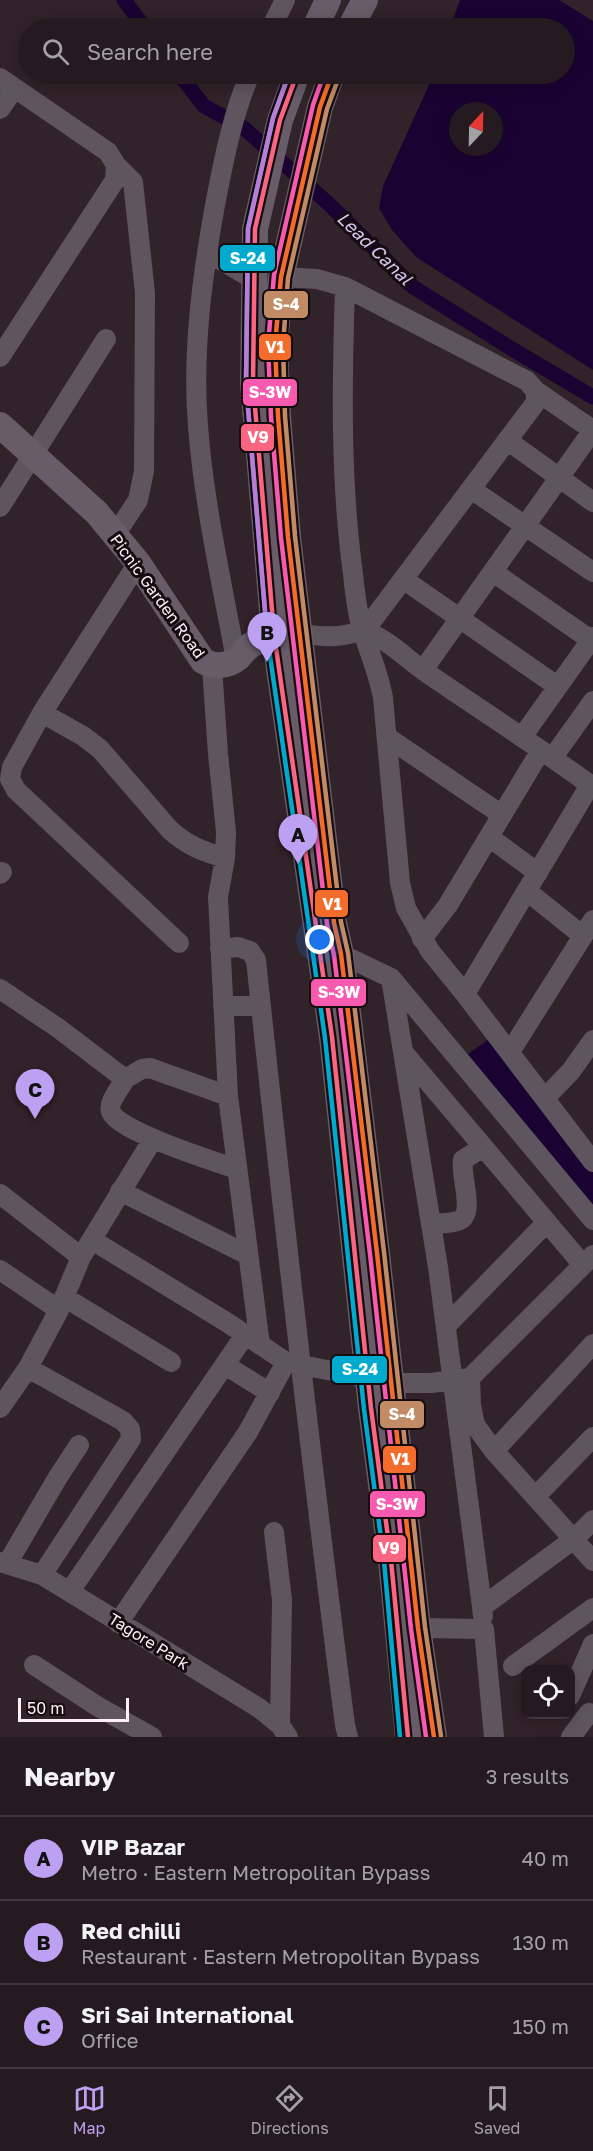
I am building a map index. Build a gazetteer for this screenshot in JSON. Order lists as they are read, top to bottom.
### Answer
{
  "streets": {
    "main road": ["Picnic Garden Road"],
    "street": ["Tagore Park"]
  },
  "water": ["Lead Canal"],
  "lines": [
    "transit line V1",
    "transit line S-3W",
    "transit line S-4",
    "transit line V9",
    "transit line S-24"
  ],
  "scale_bar": "50 m",
  "north": "top",
  "page": {
    "search": "Search here",
    "pins": ["B", "A", "C"],
    "scale": "50 m",
    "heading": ["Nearby", "3 results"],
    "list": [
      {
        "mark": "A",
        "name": "VIP Bazar",
        "note": "Metro · Eastern Metropolitan Bypass",
        "value": "40 m"
      },
      {
        "mark": "B",
        "name": "Red chilli",
        "note": "Restaurant · Eastern Metropolitan Bypass",
        "value": "130 m"
      },
      {
        "mark": "C",
        "name": "Sri Sai International",
        "note": "Office",
        "value": "150 m"
      }
    ],
    "nav": ["Map", "Directions", "Saved"]
  }
}
